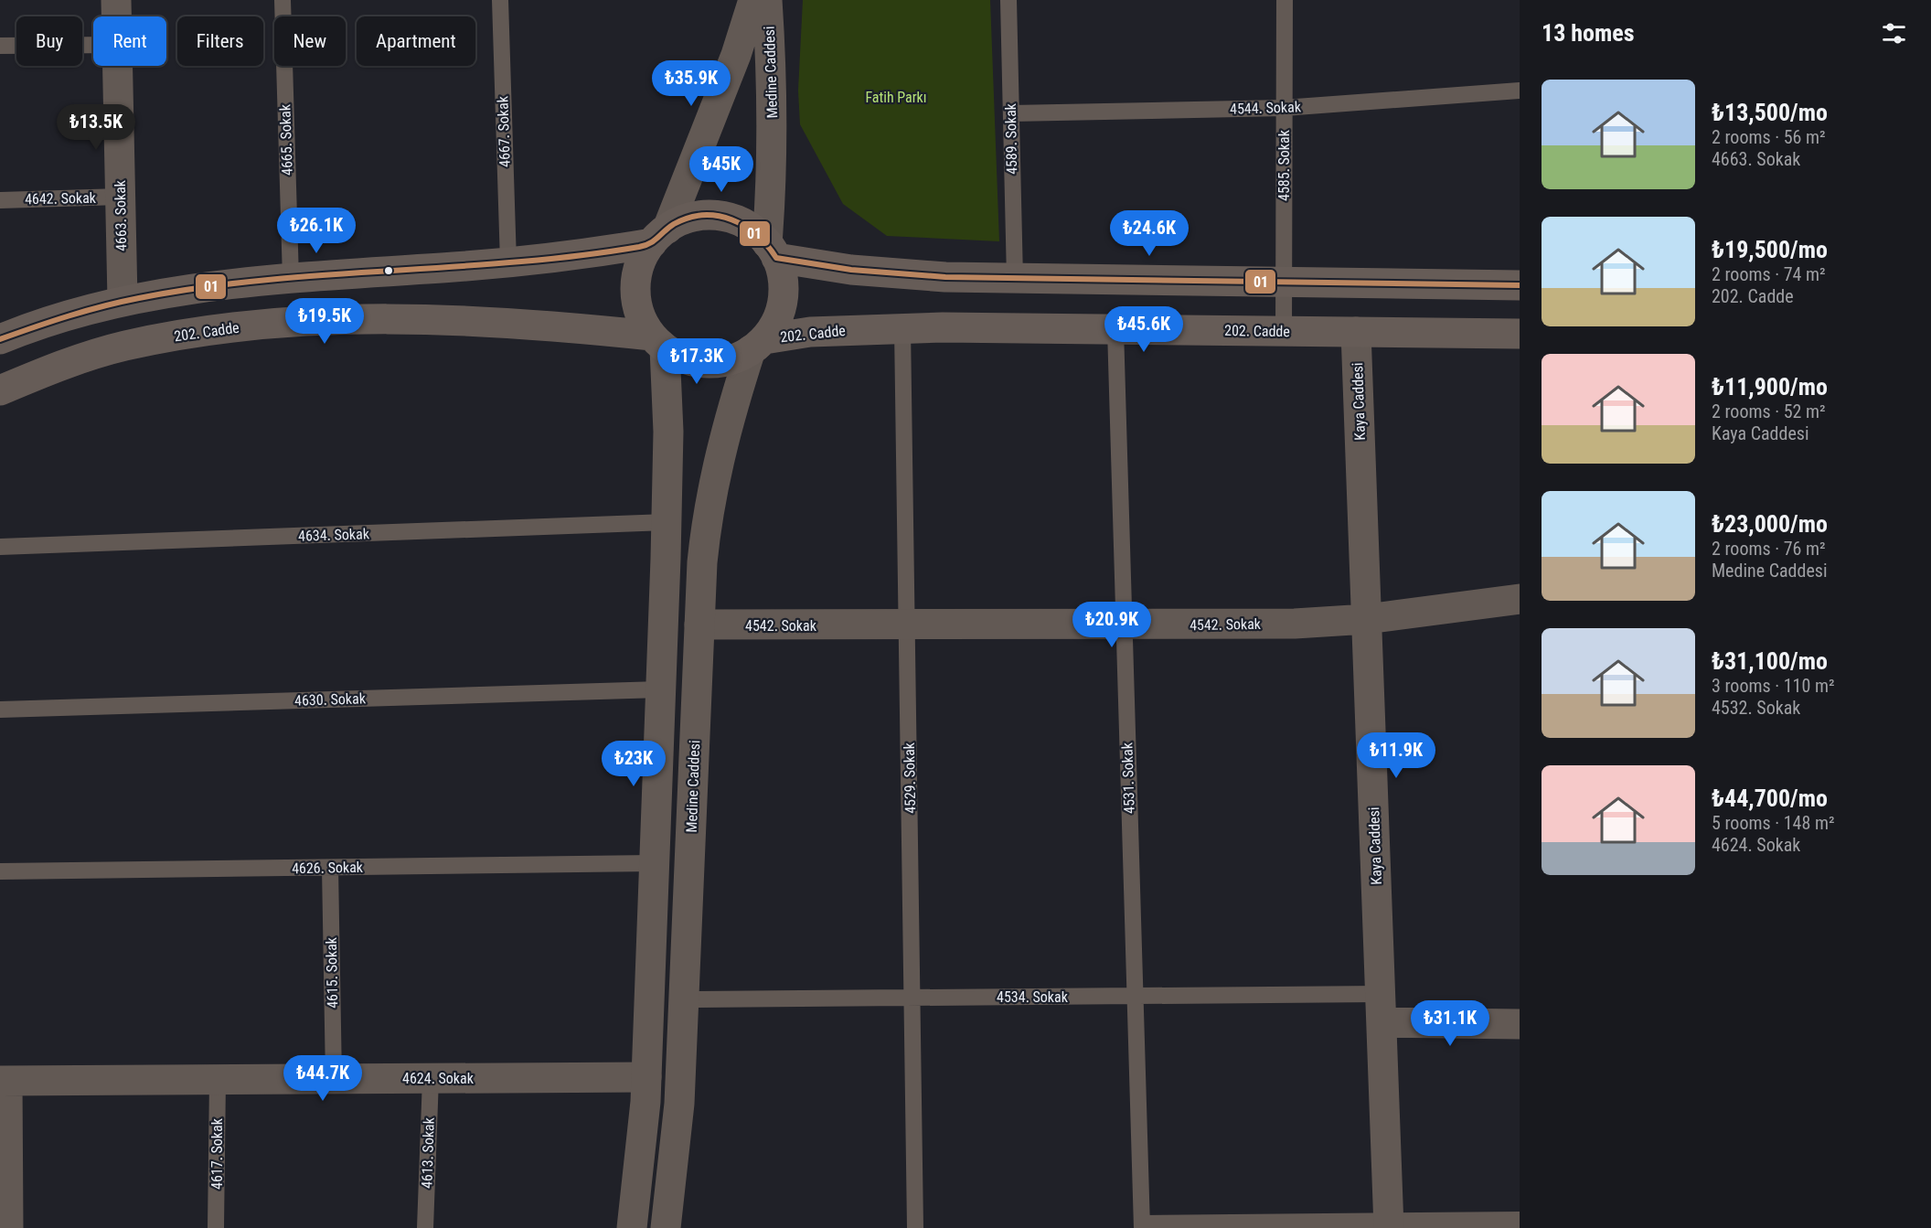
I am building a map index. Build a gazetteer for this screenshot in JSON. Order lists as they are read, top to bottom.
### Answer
{
  "streets": {
    "main road": ["202. Cadde"],
    "street": [
      "Medine Caddesi",
      "4663. Sokak",
      "Kaya Caddesi",
      "4542. Sokak",
      "4624. Sokak"
    ],
    "lane": [
      "4544. Sokak",
      "4667. Sokak",
      "4589. Sokak",
      "4665. Sokak",
      "4585. Sokak",
      "4642. Sokak",
      "4634. Sokak",
      "4630. Sokak",
      "4529. Sokak",
      "4531. Sokak",
      "4626. Sokak",
      "4615. Sokak",
      "4534. Sokak",
      "4613. Sokak",
      "4617. Sokak"
    ]
  },
  "crossings": [
    ["Medine Caddesi", "202. Cadde"],
    ["Medine Caddesi", "4542. Sokak"],
    ["Medine Caddesi", "4534. Sokak"],
    ["4544. Sokak", "4589. Sokak"],
    ["4544. Sokak", "4585. Sokak"],
    ["4585. Sokak", "202. Cadde"],
    ["4642. Sokak", "4663. Sokak"],
    ["202. Cadde", "Kaya Caddesi"],
    ["202. Cadde", "4529. Sokak"],
    ["202. Cadde", "4531. Sokak"],
    ["Kaya Caddesi", "4542. Sokak"],
    ["Kaya Caddesi", "4534. Sokak"],
    ["4542. Sokak", "4529. Sokak"],
    ["4542. Sokak", "4531. Sokak"],
    ["4529. Sokak", "4534. Sokak"],
    ["4531. Sokak", "4534. Sokak"],
    ["4626. Sokak", "4615. Sokak"],
    ["4615. Sokak", "4624. Sokak"],
    ["4624. Sokak", "4613. Sokak"],
    ["4624. Sokak", "4617. Sokak"]
  ],
  "parks": ["Fatih Parkı"],
  "lines": ["transit line 01"],
  "page": {
    "heading": "13 homes",
    "chip": [
      "Buy",
      "Rent",
      "Filters",
      "New",
      "Apartment"
    ],
    "price": [
      "₺35.9K",
      "₺13.5K",
      "₺45K",
      "₺26.1K",
      "₺24.6K",
      "₺19.5K",
      "₺45.6K",
      "₺17.3K",
      "₺20.9K",
      "₺11.9K",
      "₺23K",
      "₺31.1K",
      "₺44.7K"
    ],
    "list": [
      {
        "name": "₺13,500/mo",
        "note": "2 rooms · 56 m² · 4663. Sokak"
      },
      {
        "name": "₺19,500/mo",
        "note": "2 rooms · 74 m² · 202. Cadde"
      },
      {
        "name": "₺11,900/mo",
        "note": "2 rooms · 52 m² · Kaya Caddesi"
      },
      {
        "name": "₺23,000/mo",
        "note": "2 rooms · 76 m² · Medine Caddesi"
      },
      {
        "name": "₺31,100/mo",
        "note": "3 rooms · 110 m² · 4532. Sokak"
      },
      {
        "name": "₺44,700/mo",
        "note": "5 rooms · 148 m² · 4624. Sokak"
      }
    ]
  }
}
